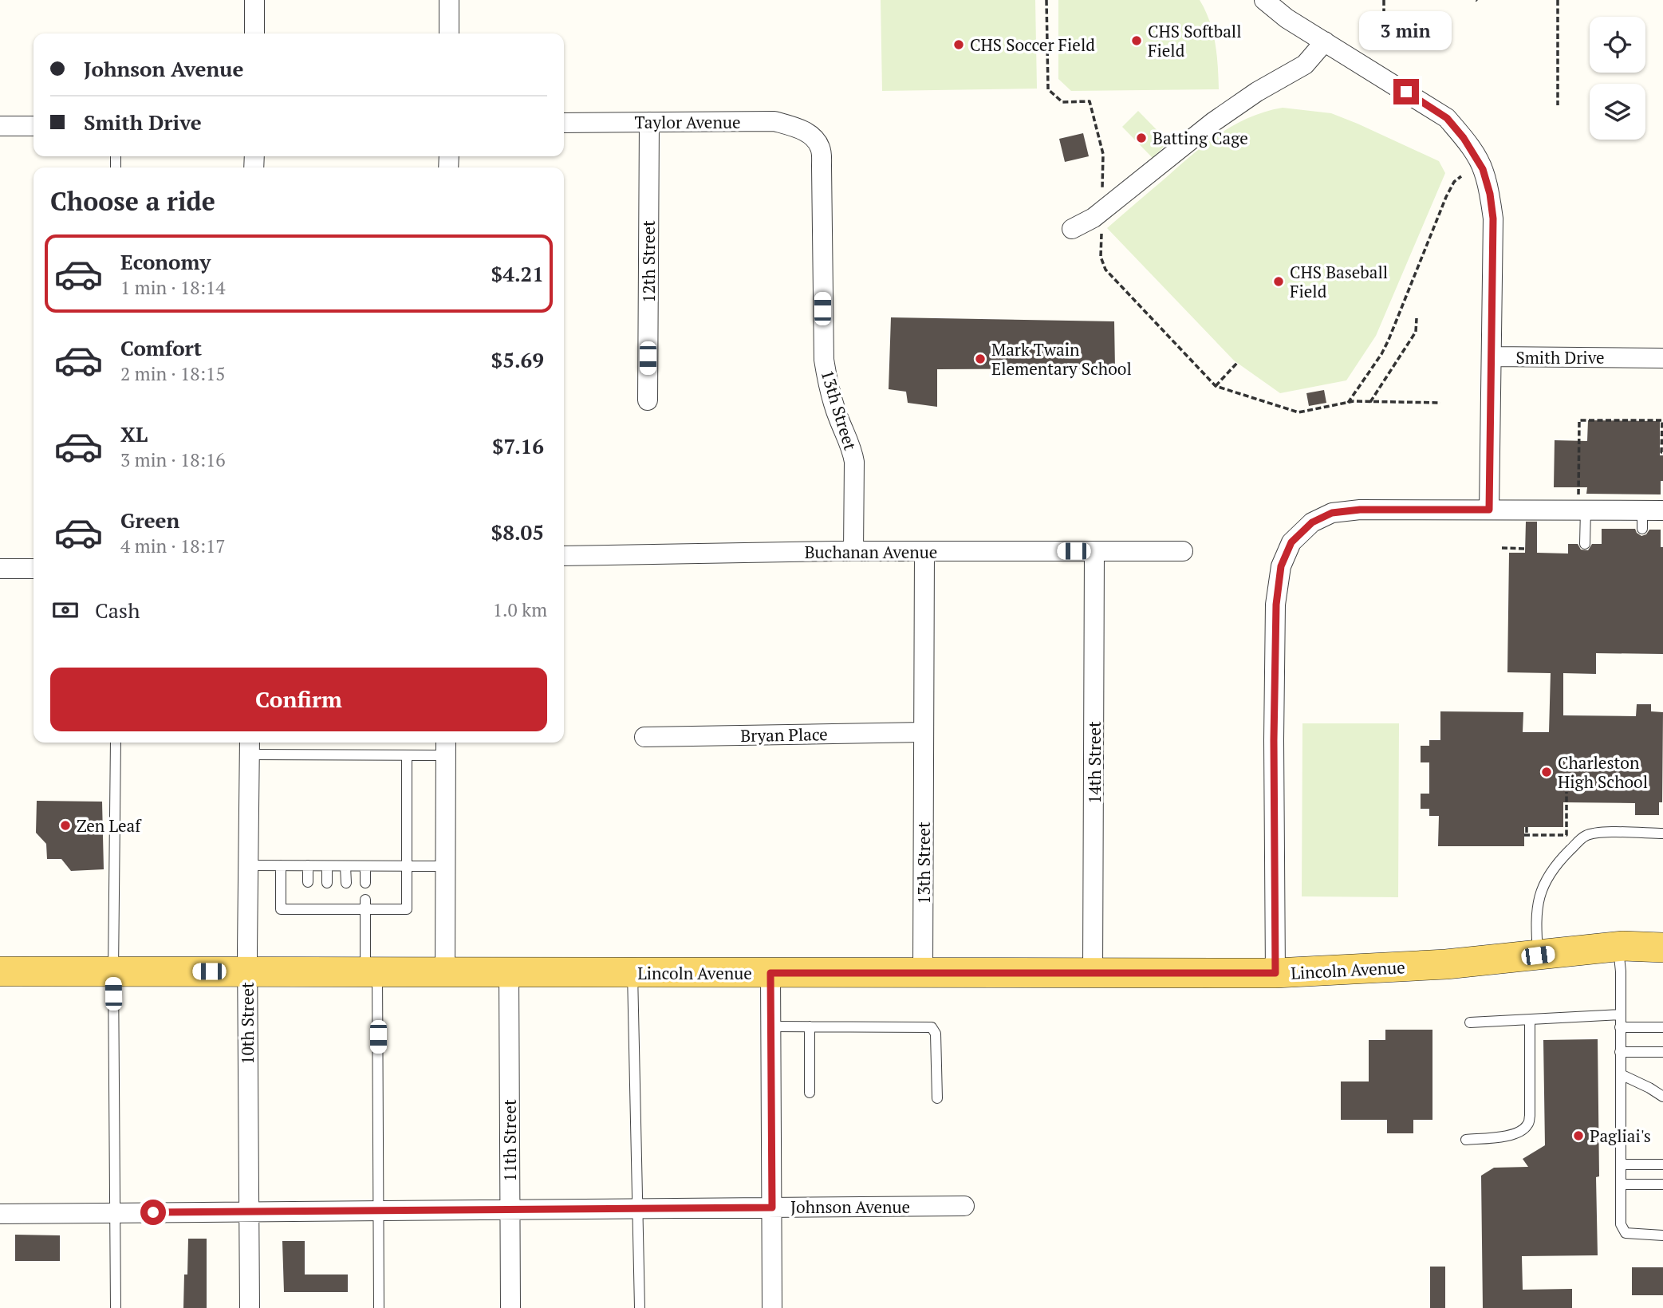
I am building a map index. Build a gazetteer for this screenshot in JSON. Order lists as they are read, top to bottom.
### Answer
{
  "streets": {
    "main road": ["Lincoln Avenue"],
    "street": [
      "Taylor Avenue",
      "12th Street",
      "Smith Drive",
      "13th Street",
      "Buchanan Avenue",
      "Bryan Place",
      "14th Street",
      "10th Street",
      "11th Street",
      "Johnson Avenue"
    ]
  },
  "crossings": [
    ["Taylor Avenue", "12th Street"],
    ["Taylor Avenue", "13th Street"],
    ["13th Street", "Buchanan Avenue"],
    ["13th Street", "Bryan Place"],
    ["13th Street", "Lincoln Avenue"],
    ["Buchanan Avenue", "14th Street"],
    ["14th Street", "Lincoln Avenue"],
    ["Lincoln Avenue", "10th Street"],
    ["Lincoln Avenue", "11th Street"],
    ["10th Street", "Johnson Avenue"],
    ["11th Street", "Johnson Avenue"]
  ],
  "places": [
    "CHS Softball Field",
    "CHS Soccer Field",
    "Batting Cage",
    "CHS Baseball Field",
    "Mark Twain Elementary School",
    "Charleston High School",
    "Zen Leaf",
    "Pagliai's"
  ],
  "page": {
    "bubble": "3 min",
    "banner": ["Johnson Avenue", "Smith Drive"],
    "heading": "Choose a ride",
    "list": [
      {
        "name": "Economy",
        "note": "1 min · 18:14",
        "value": "$4.21"
      },
      {
        "name": "Comfort",
        "note": "2 min · 18:15",
        "value": "$5.69"
      },
      {
        "name": "XL",
        "note": "3 min · 18:16",
        "value": "$7.16"
      },
      {
        "name": "Green",
        "note": "4 min · 18:17",
        "value": "$8.05"
      }
    ],
    "pay": ["Cash", "1.0 km"],
    "buttons": "Confirm"
  }
}
